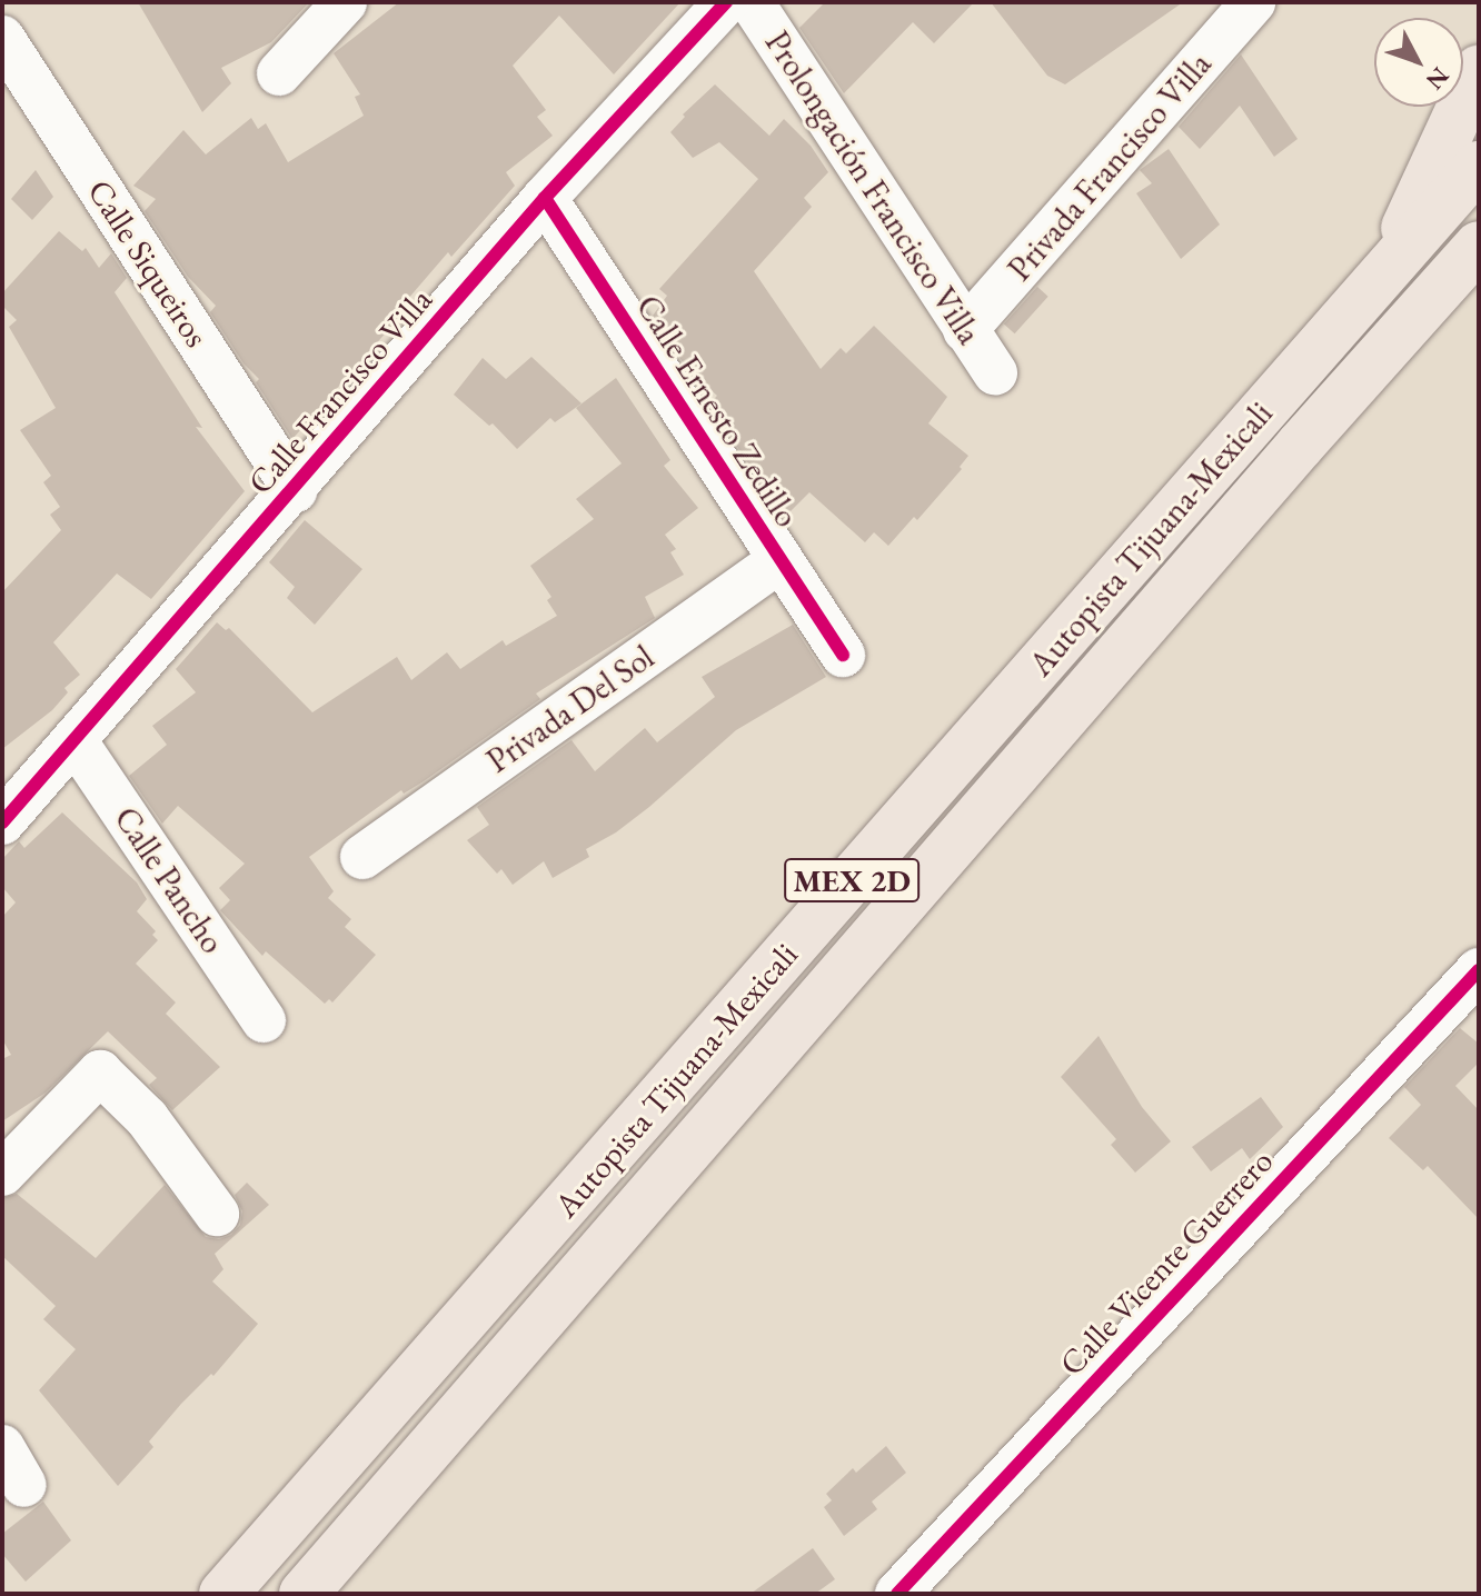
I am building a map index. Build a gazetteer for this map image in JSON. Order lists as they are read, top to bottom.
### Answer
{
  "streets": {
    "highway": ["Autopista Tijuana-Mexicali", "MEX 2D"],
    "street": [
      "Privada Francisco Villa",
      "Prolongación Francisco Villa",
      "Calle Siqueiros",
      "Calle Francisco Villa",
      "Calle Ernesto Zedillo",
      "Privada Del Sol",
      "Calle Pancho",
      "Calle Vicente Guerrero"
    ]
  },
  "crossings": [
    ["Privada Francisco Villa", "Prolongación Francisco Villa"],
    ["Calle Siqueiros", "Calle Francisco Villa"],
    ["Calle Francisco Villa", "Calle Ernesto Zedillo"],
    ["Calle Francisco Villa", "Calle Pancho"],
    ["Calle Ernesto Zedillo", "Privada Del Sol"]
  ],
  "north": "bottom right"
}
